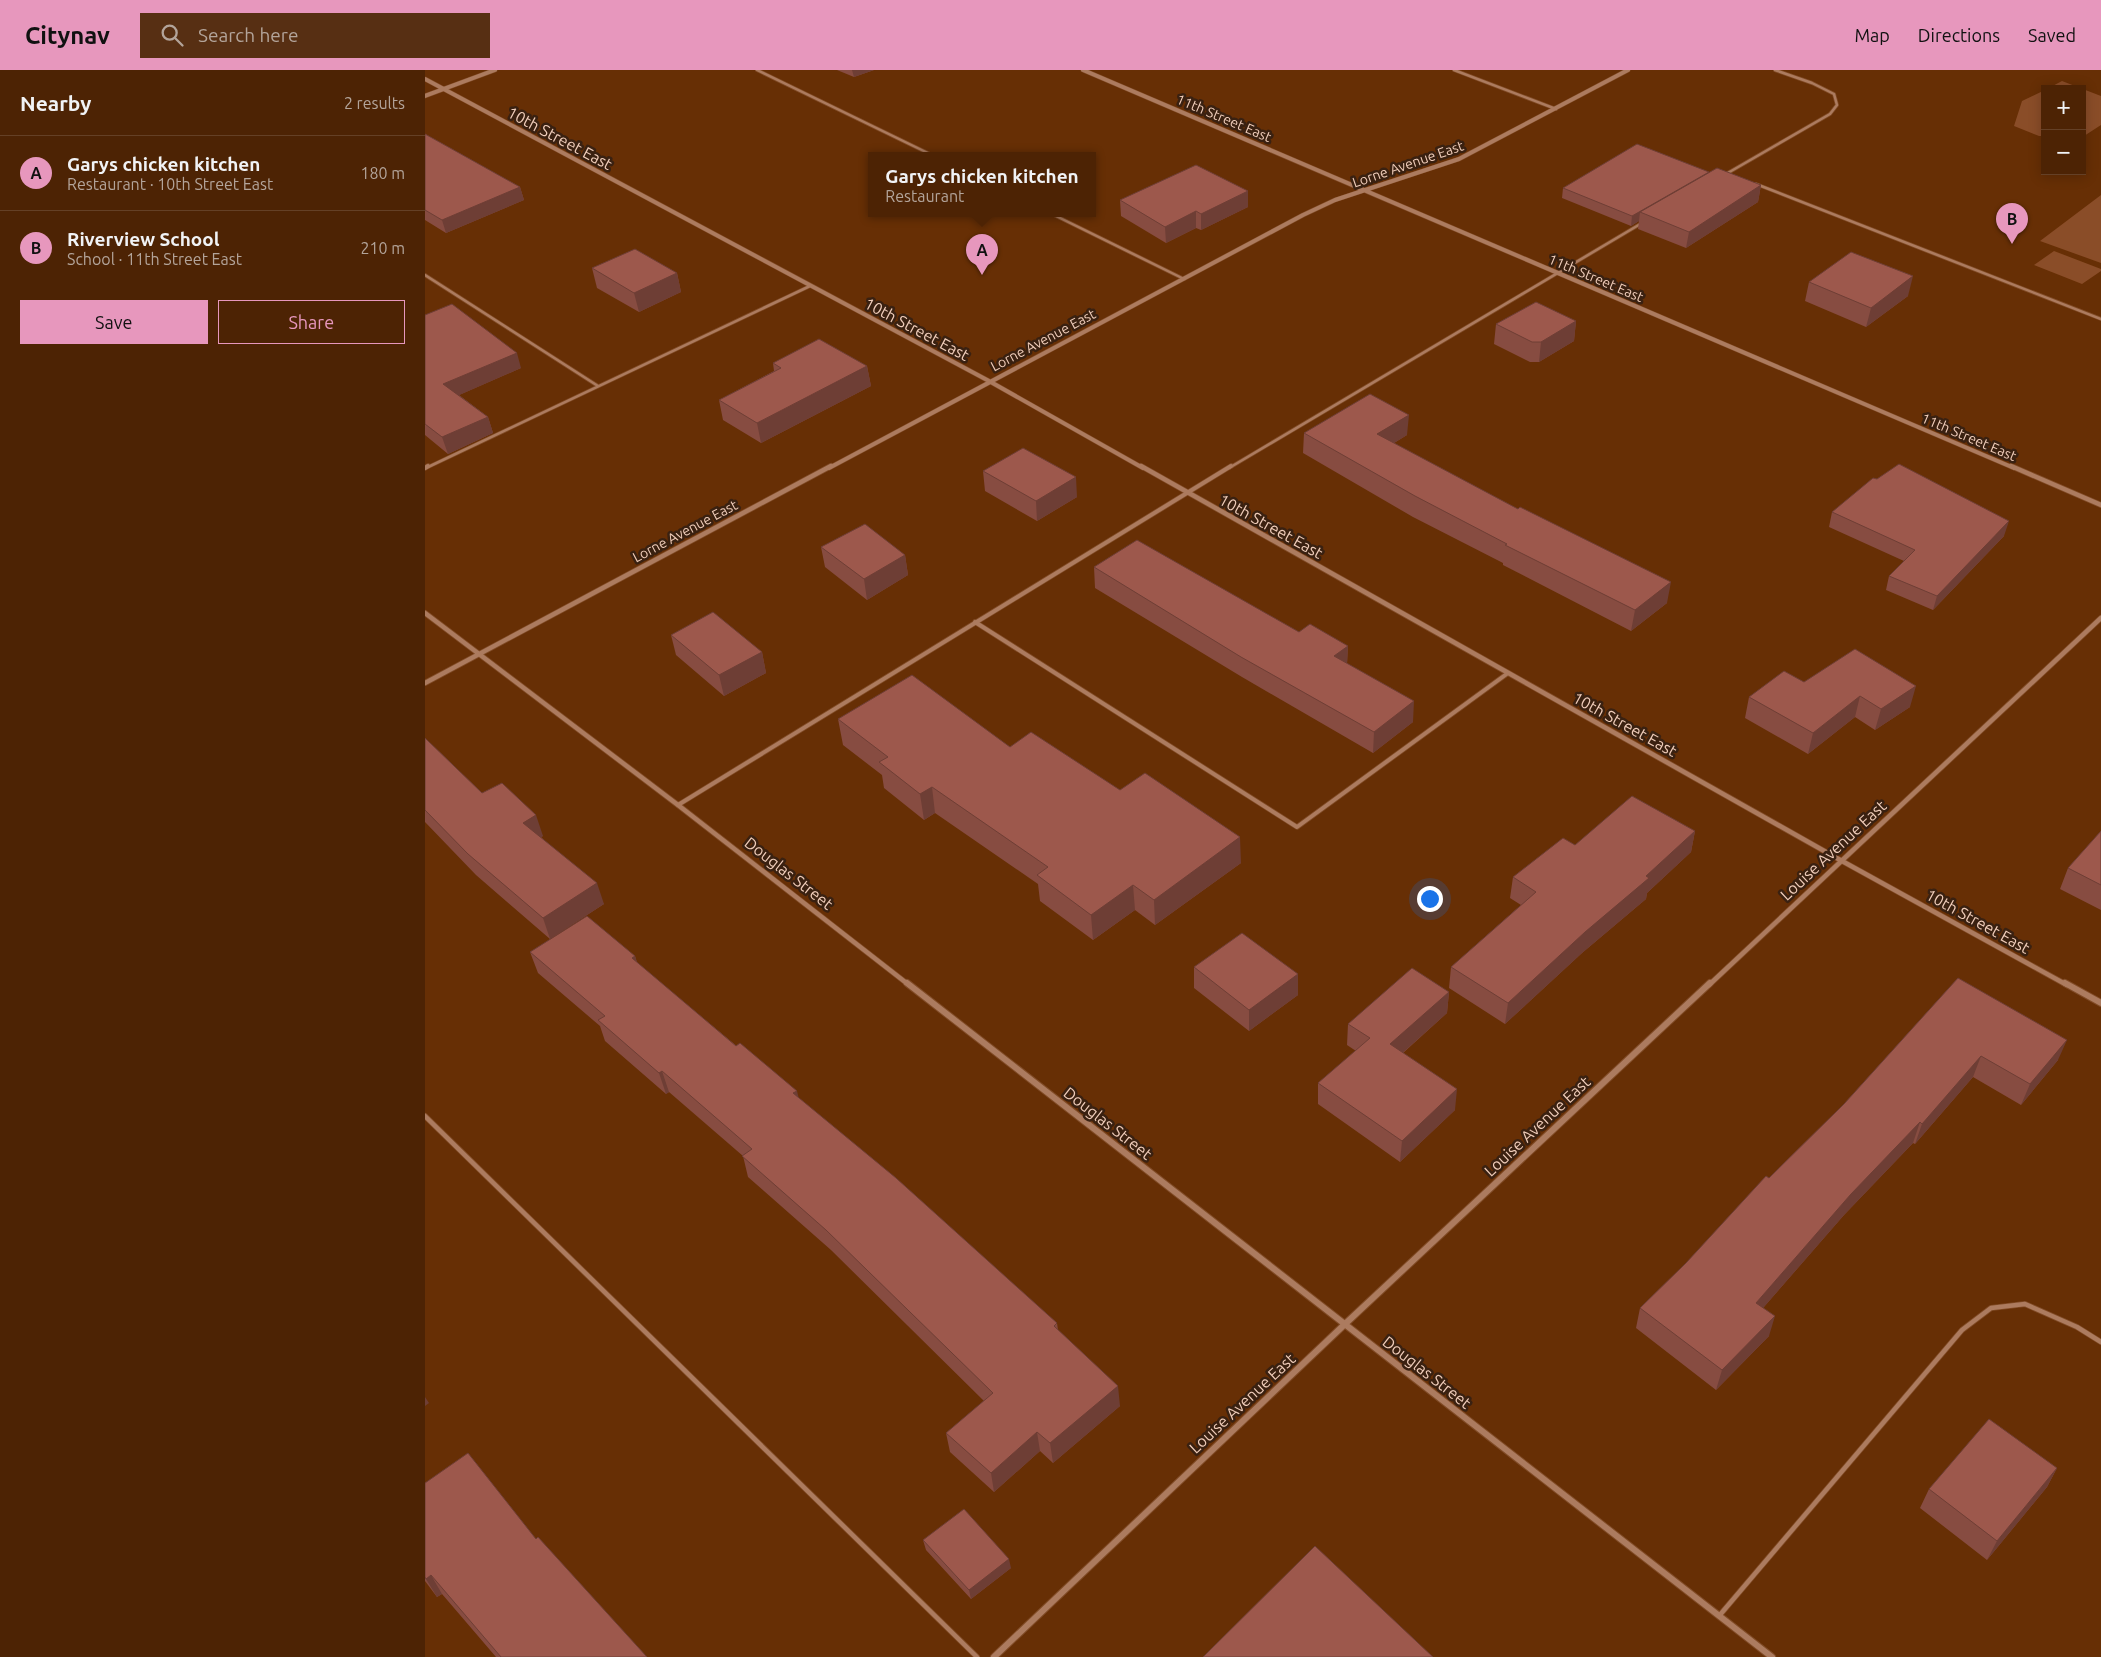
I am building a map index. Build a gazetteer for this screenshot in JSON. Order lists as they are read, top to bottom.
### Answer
{
  "streets": {
    "street": [
      "11th Street East",
      "10th Street East",
      "Lorne Avenue East",
      "Louise Avenue East",
      "Douglas Street"
    ]
  },
  "crossings": [
    ["11th Street East", "Lorne Avenue East"],
    ["10th Street East", "Lorne Avenue East"],
    ["10th Street East", "Louise Avenue East"],
    ["Lorne Avenue East", "Douglas Street"],
    ["Louise Avenue East", "Douglas Street"]
  ],
  "page": {
    "header": "Citynav",
    "search": "Search here",
    "nav": ["Map", "Directions", "Saved"],
    "heading": ["Nearby", "2 results"],
    "map_buttons": ["+", "−"],
    "list": [
      {
        "mark": "A",
        "name": "Garys chicken kitchen",
        "note": "Restaurant · 10th Street East",
        "value": "180 m"
      },
      {
        "mark": "B",
        "name": "Riverview School",
        "note": "School · 11th Street East",
        "value": "210 m"
      }
    ],
    "popup": ["Garys chicken kitchen", "Restaurant"],
    "pins": ["B", "A"],
    "buttons": ["Save", "Share"]
  }
}
